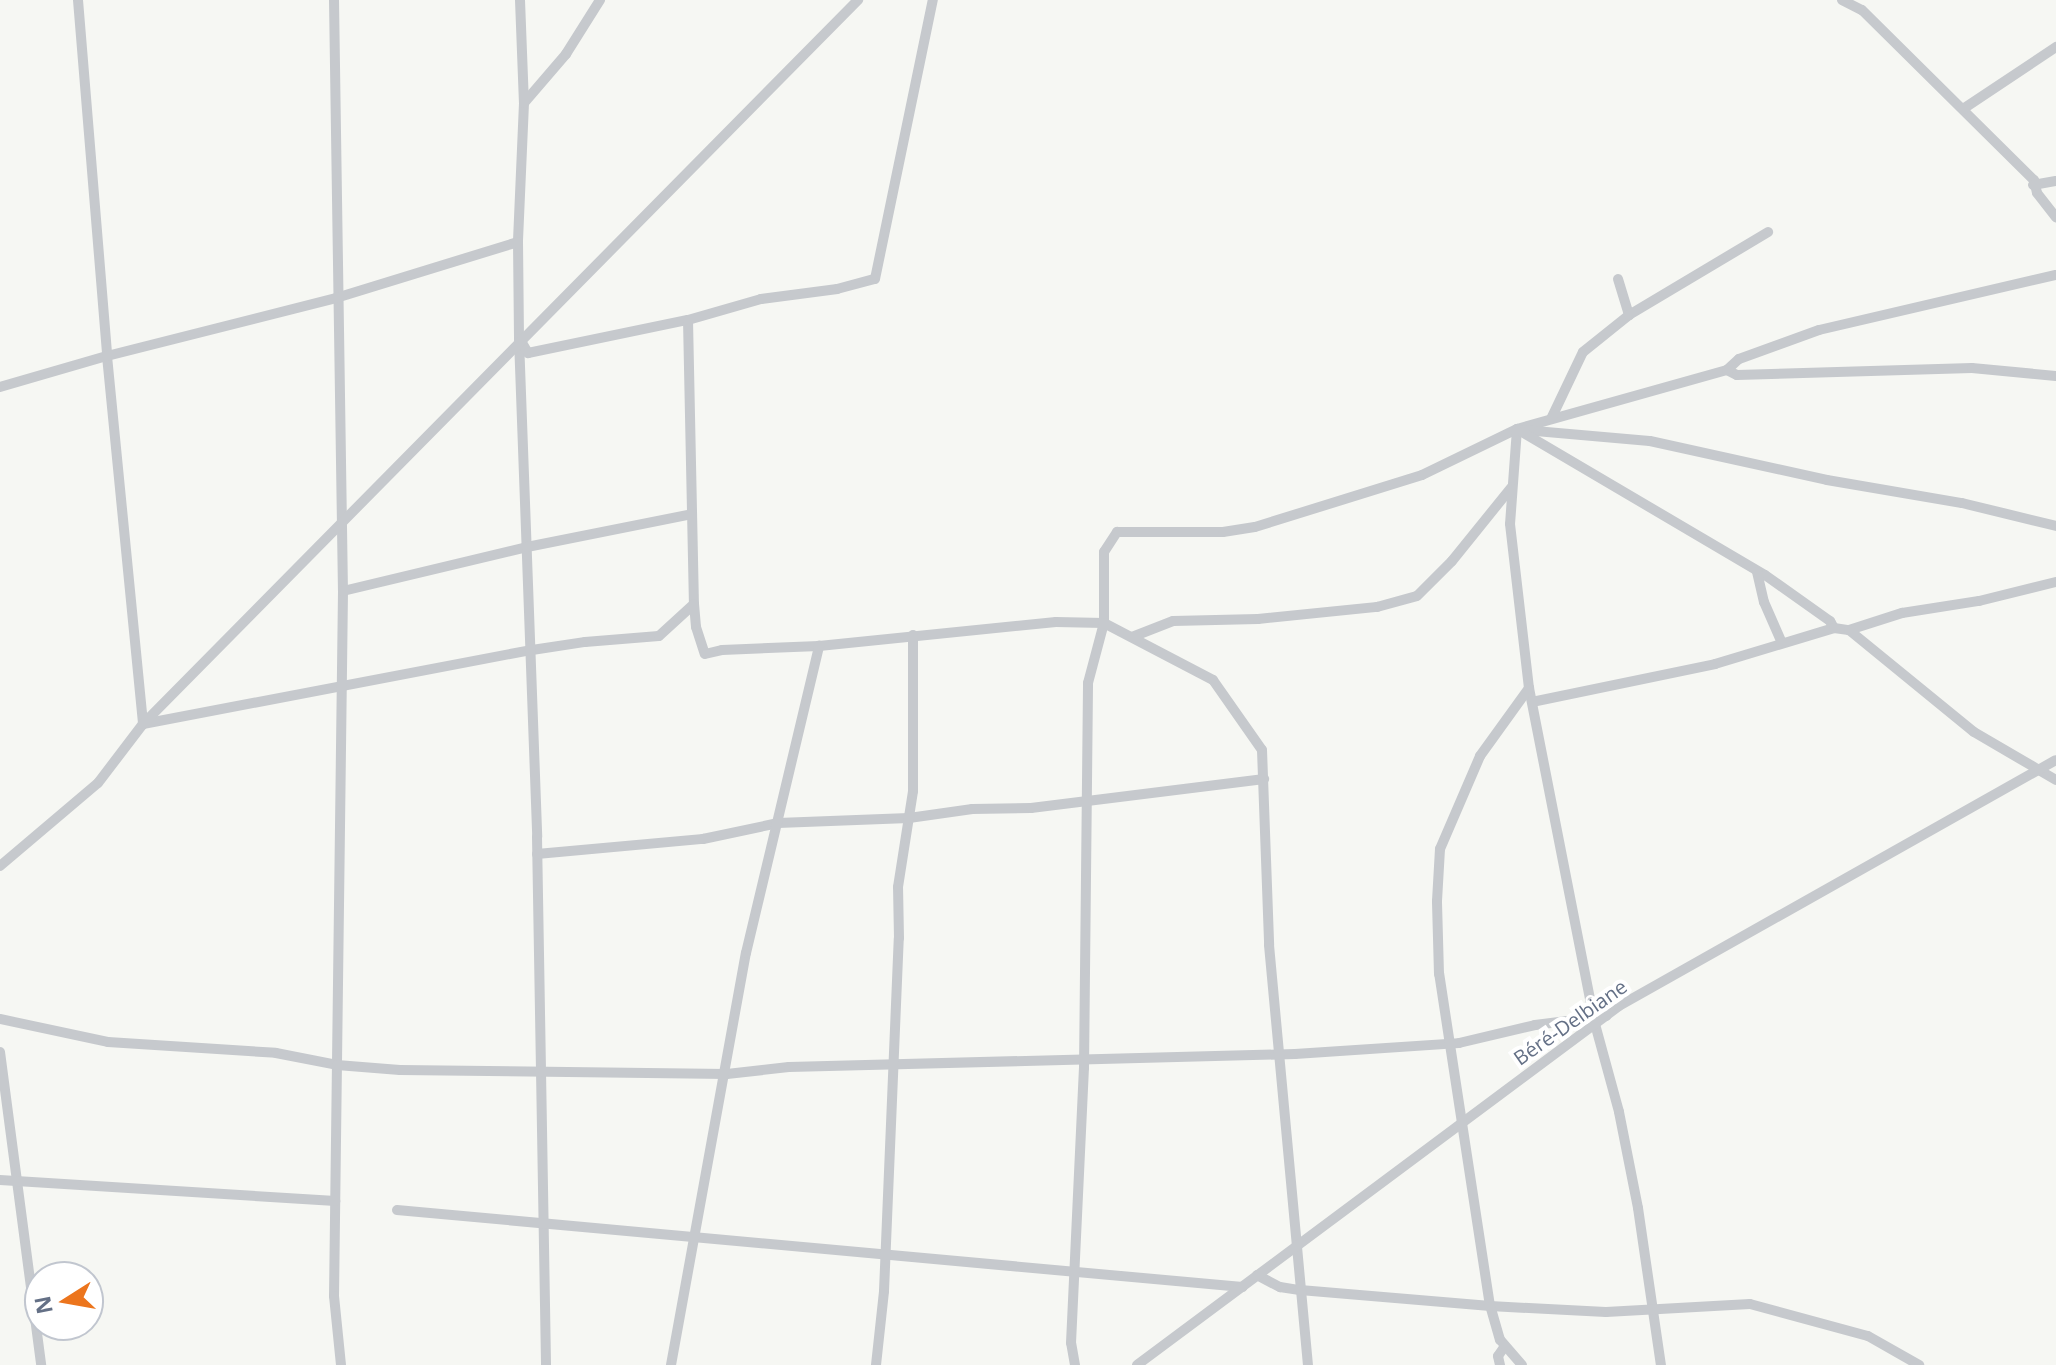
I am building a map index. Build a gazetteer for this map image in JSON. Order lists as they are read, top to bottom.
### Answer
{
  "streets": {
    "street": ["Béré-Delbiane"]
  },
  "north": "left"
}
